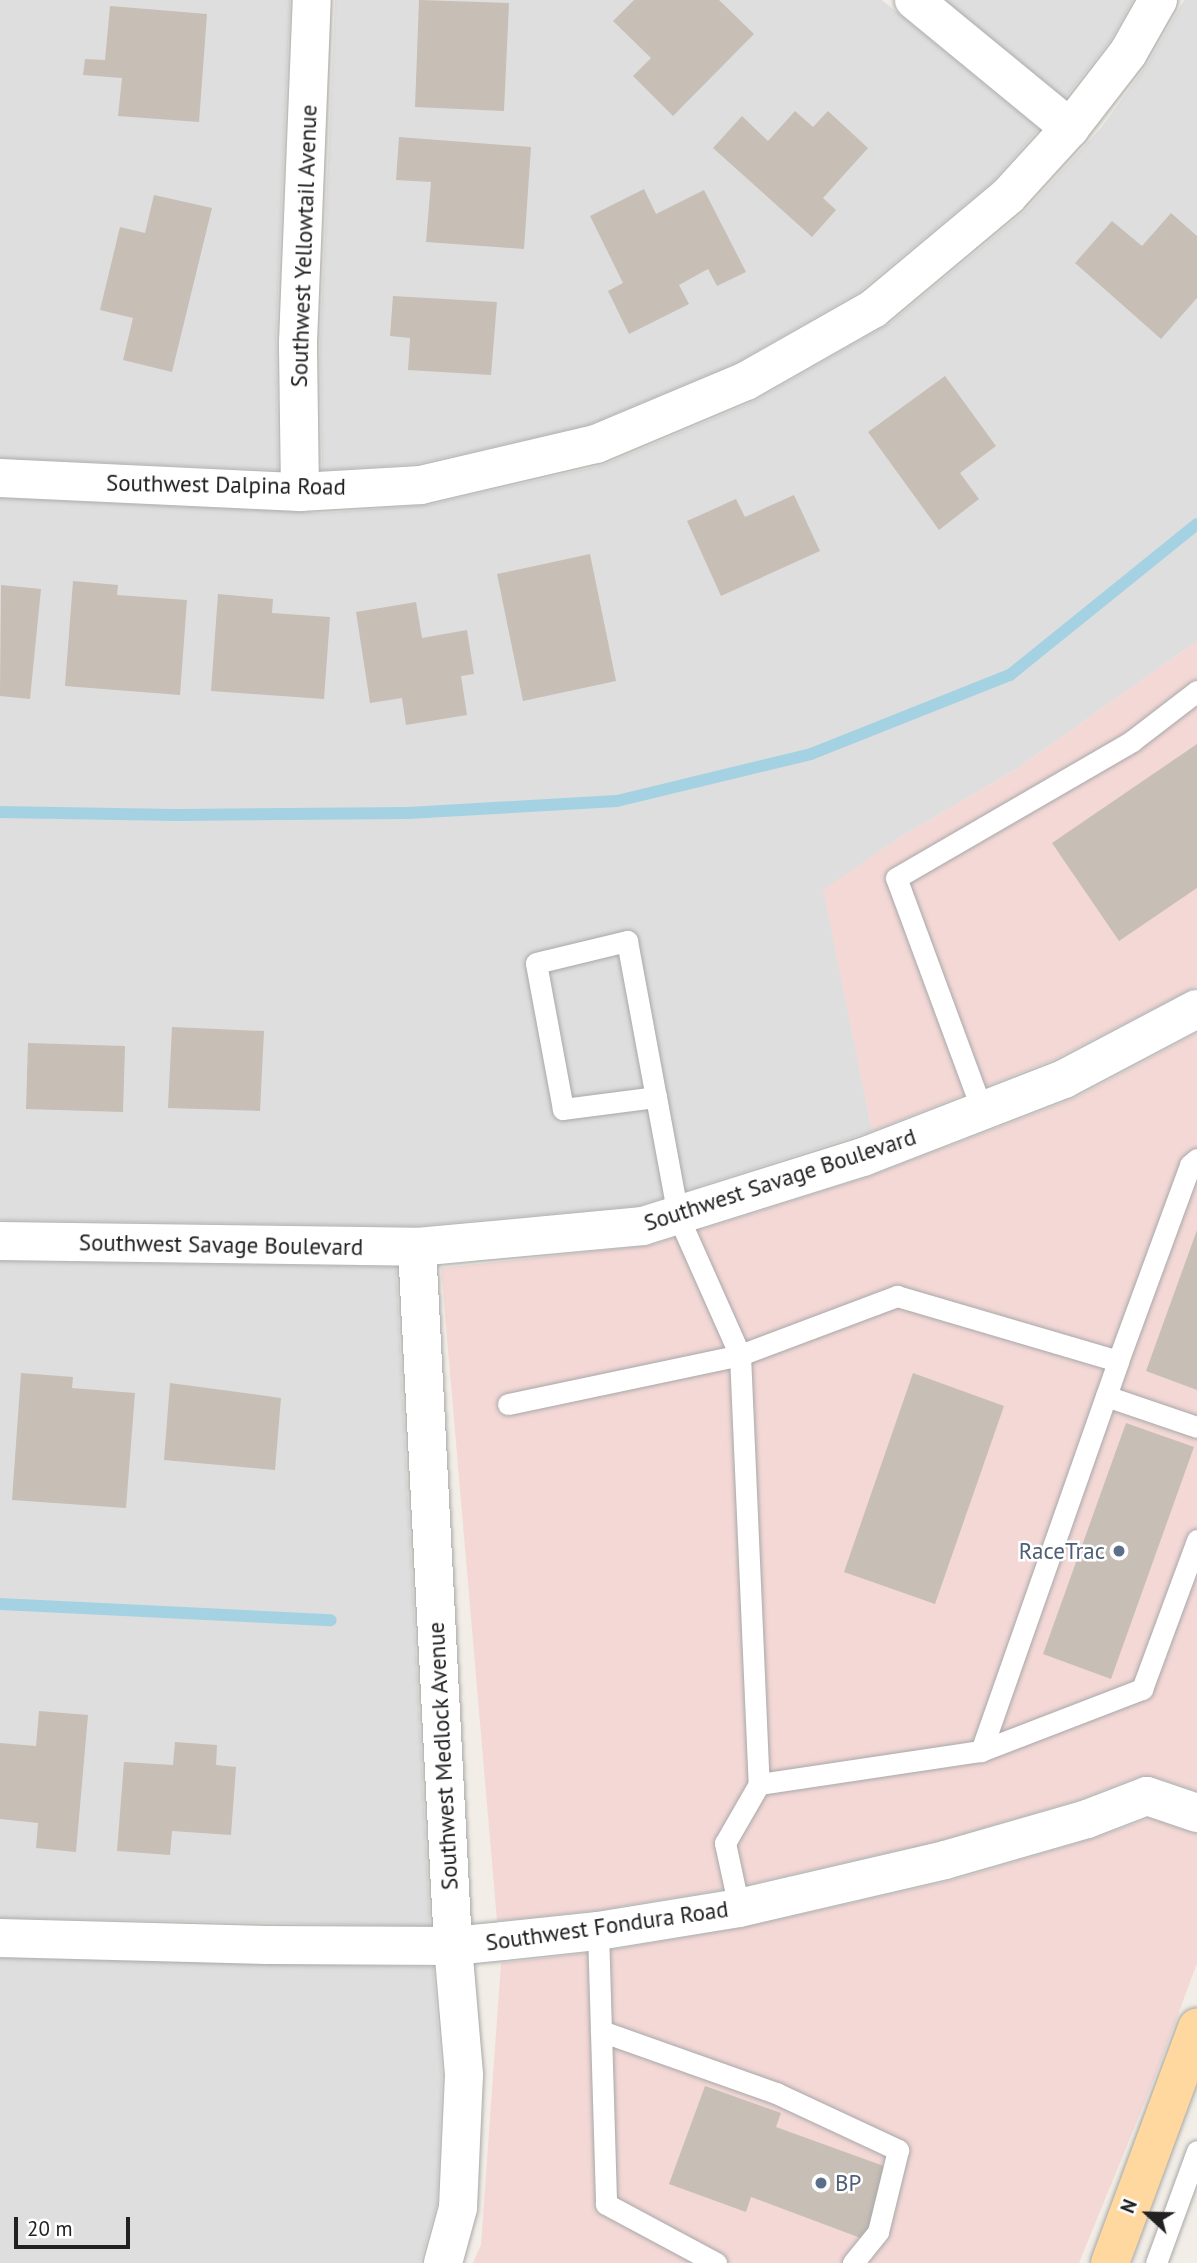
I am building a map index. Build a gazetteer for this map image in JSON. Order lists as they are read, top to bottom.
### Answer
{
  "streets": {
    "street": [
      "Southwest Yellowtail Avenue",
      "Southwest Dalpina Road",
      "Southwest Savage Boulevard",
      "Southwest Medlock Avenue",
      "Southwest Fondura Road"
    ]
  },
  "crossings": [
    ["Southwest Yellowtail Avenue", "Southwest Dalpina Road"],
    ["Southwest Savage Boulevard", "Southwest Medlock Avenue"],
    ["Southwest Medlock Avenue", "Southwest Fondura Road"]
  ],
  "places": ["RaceTrac", "BP"],
  "scale_bar": "20 m",
  "north": "left"
}
